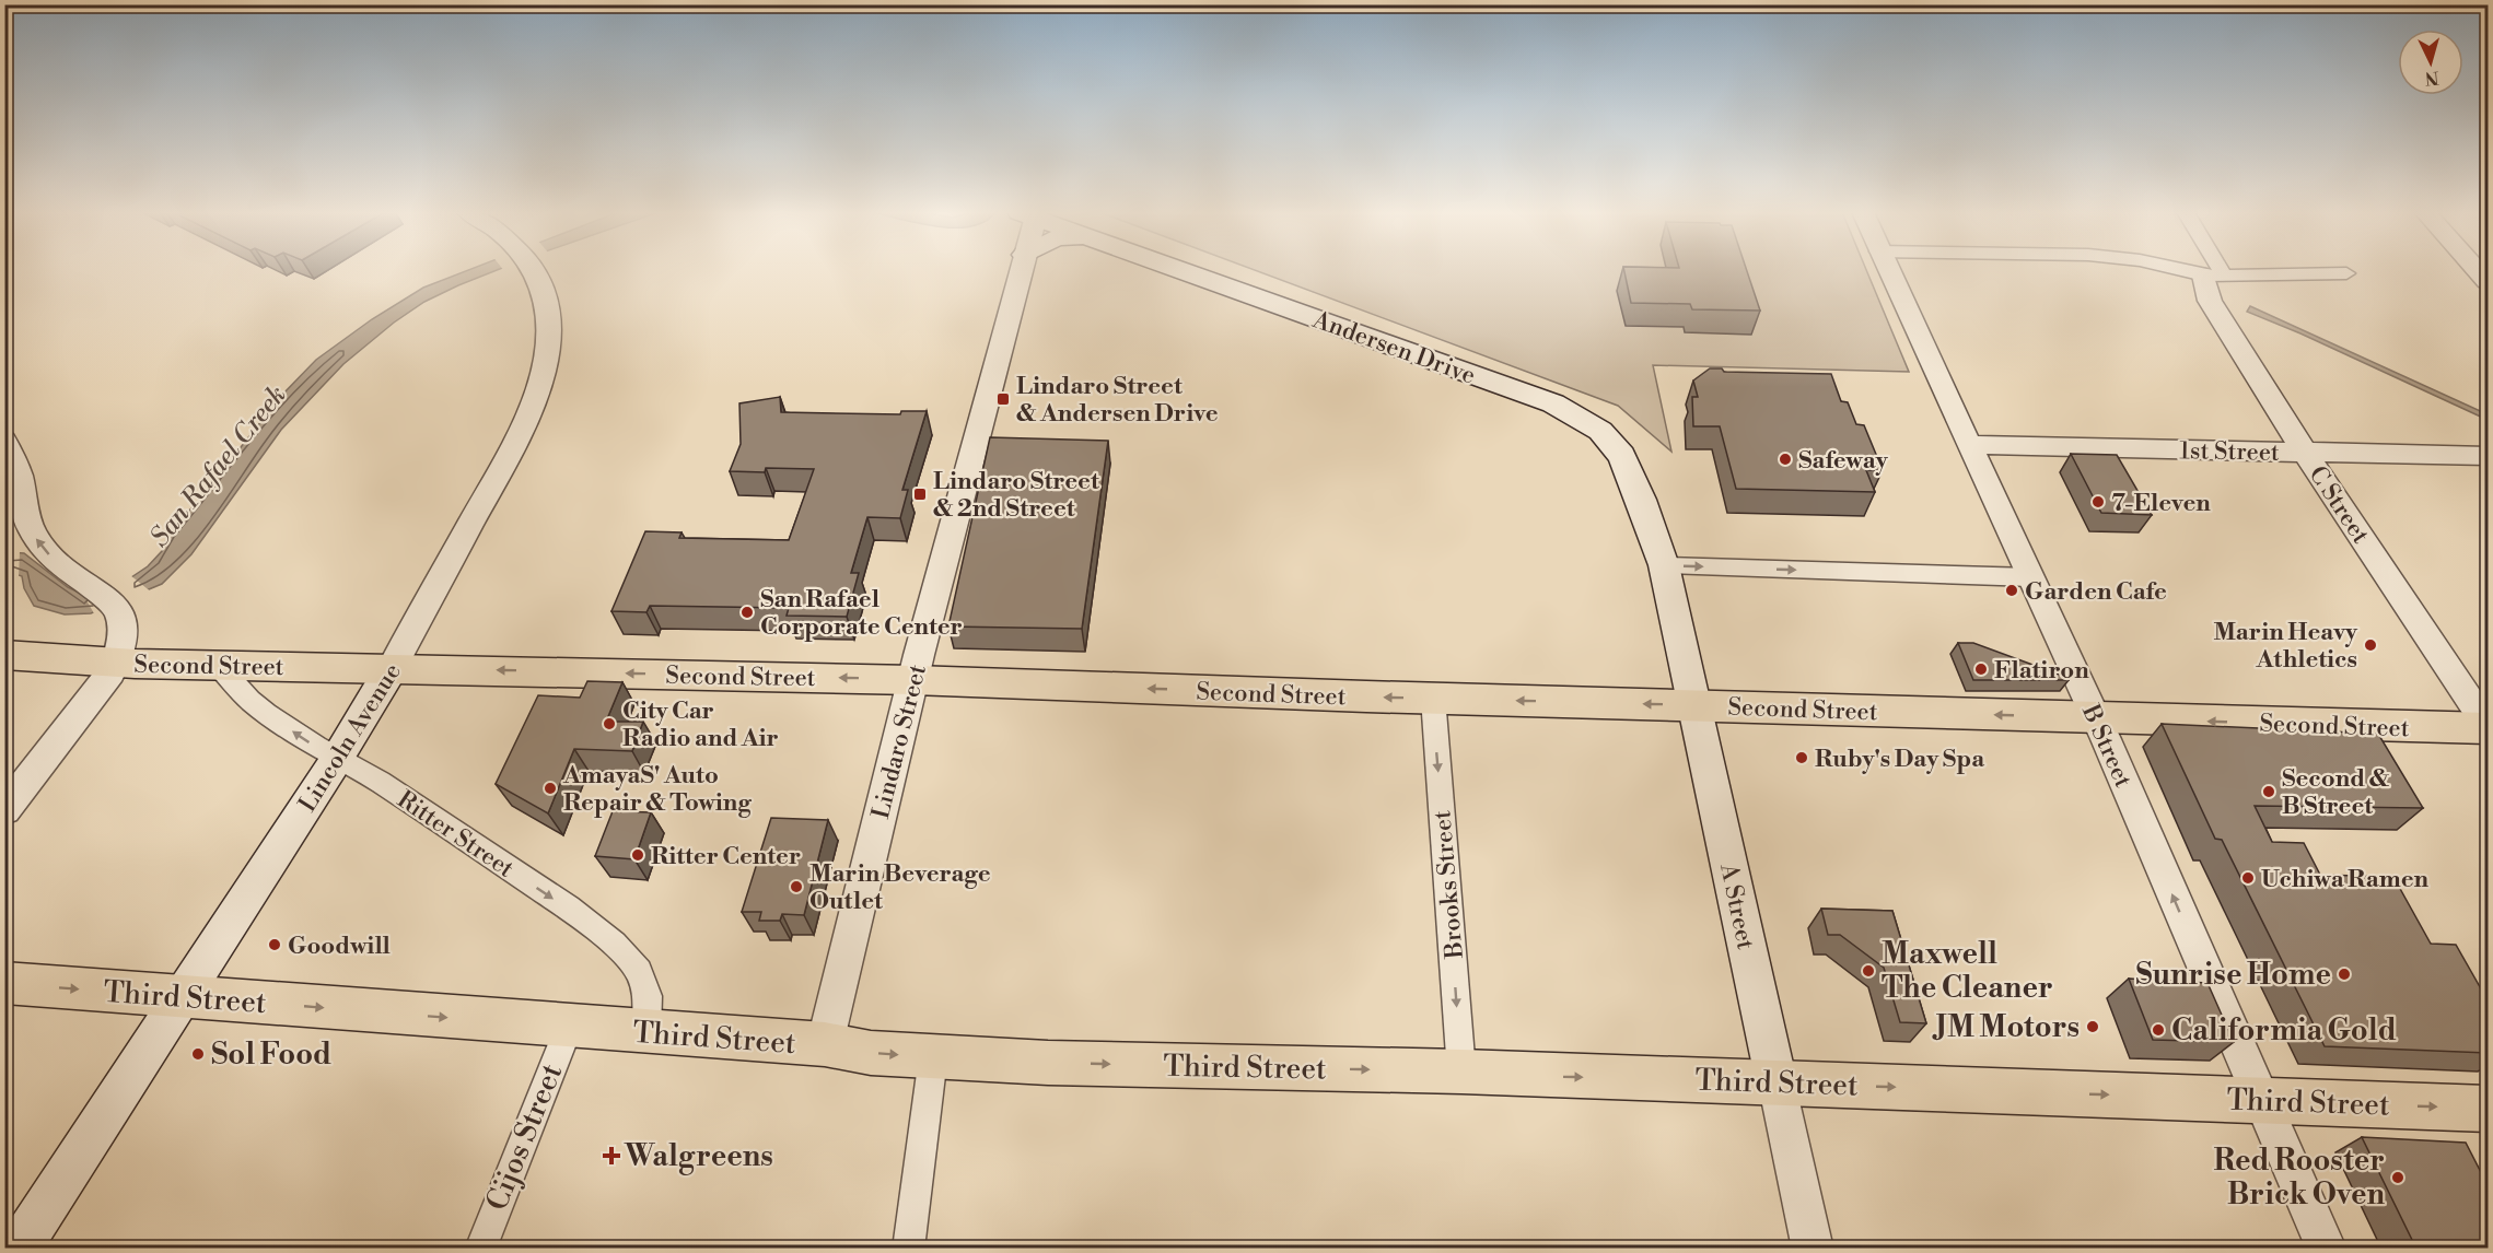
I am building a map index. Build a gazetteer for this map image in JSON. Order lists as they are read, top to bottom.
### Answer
{
  "streets": {
    "main road": [
      "Andersen Drive",
      "Second Street",
      "Lincoln Avenue",
      "A Street",
      "Third Street"
    ],
    "street": [
      "1st Street",
      "C Street",
      "Lindaro Street",
      "B Street",
      "Ritter Street",
      "Brooks Street",
      "Cijos Street"
    ]
  },
  "crossings": [
    ["Andersen Drive", "A Street"],
    ["1st Street", "C Street"],
    ["1st Street", "B Street"],
    ["C Street", "Second Street"],
    ["Second Street", "Lincoln Avenue"],
    ["Second Street", "Lindaro Street"],
    ["Second Street", "B Street"],
    ["Second Street", "Ritter Street"],
    ["Second Street", "Brooks Street"],
    ["Second Street", "A Street"],
    ["Lincoln Avenue", "Ritter Street"],
    ["Lincoln Avenue", "Third Street"],
    ["Lindaro Street", "Third Street"],
    ["B Street", "Third Street"],
    ["Ritter Street", "Third Street"],
    ["Brooks Street", "Third Street"],
    ["A Street", "Third Street"],
    ["Third Street", "Cijos Street"]
  ],
  "one_way": [
    "Second Street",
    "B Street",
    "Brooks Street",
    "Third Street"
  ],
  "water": ["San Rafael Creek"],
  "places": {
    "transit": ["Lindaro Street & Andersen Drive", "Lindaro Street & 2nd Street"],
    "other": [
      "Safeway",
      "7-Eleven",
      "Garden Cafe",
      "San Rafael Corporate Center",
      "Marin Heavy Athletics",
      "Flatiron",
      "City Car Radio and Air",
      "Ruby's Day Spa",
      "AmayaS' Auto Repair & Towing",
      "Second & B Street",
      "Ritter Center",
      "Uchiwa Ramen",
      "Marin Beverage Outlet",
      "Goodwill",
      "Maxwell The Cleaner",
      "Sunrise Home",
      "JM Motors",
      "Califormia Gold",
      "Sol Food",
      "Red Rooster Brick Oven"
    ],
    "health": ["Walgreens"]
  },
  "north": "bottom"
}
